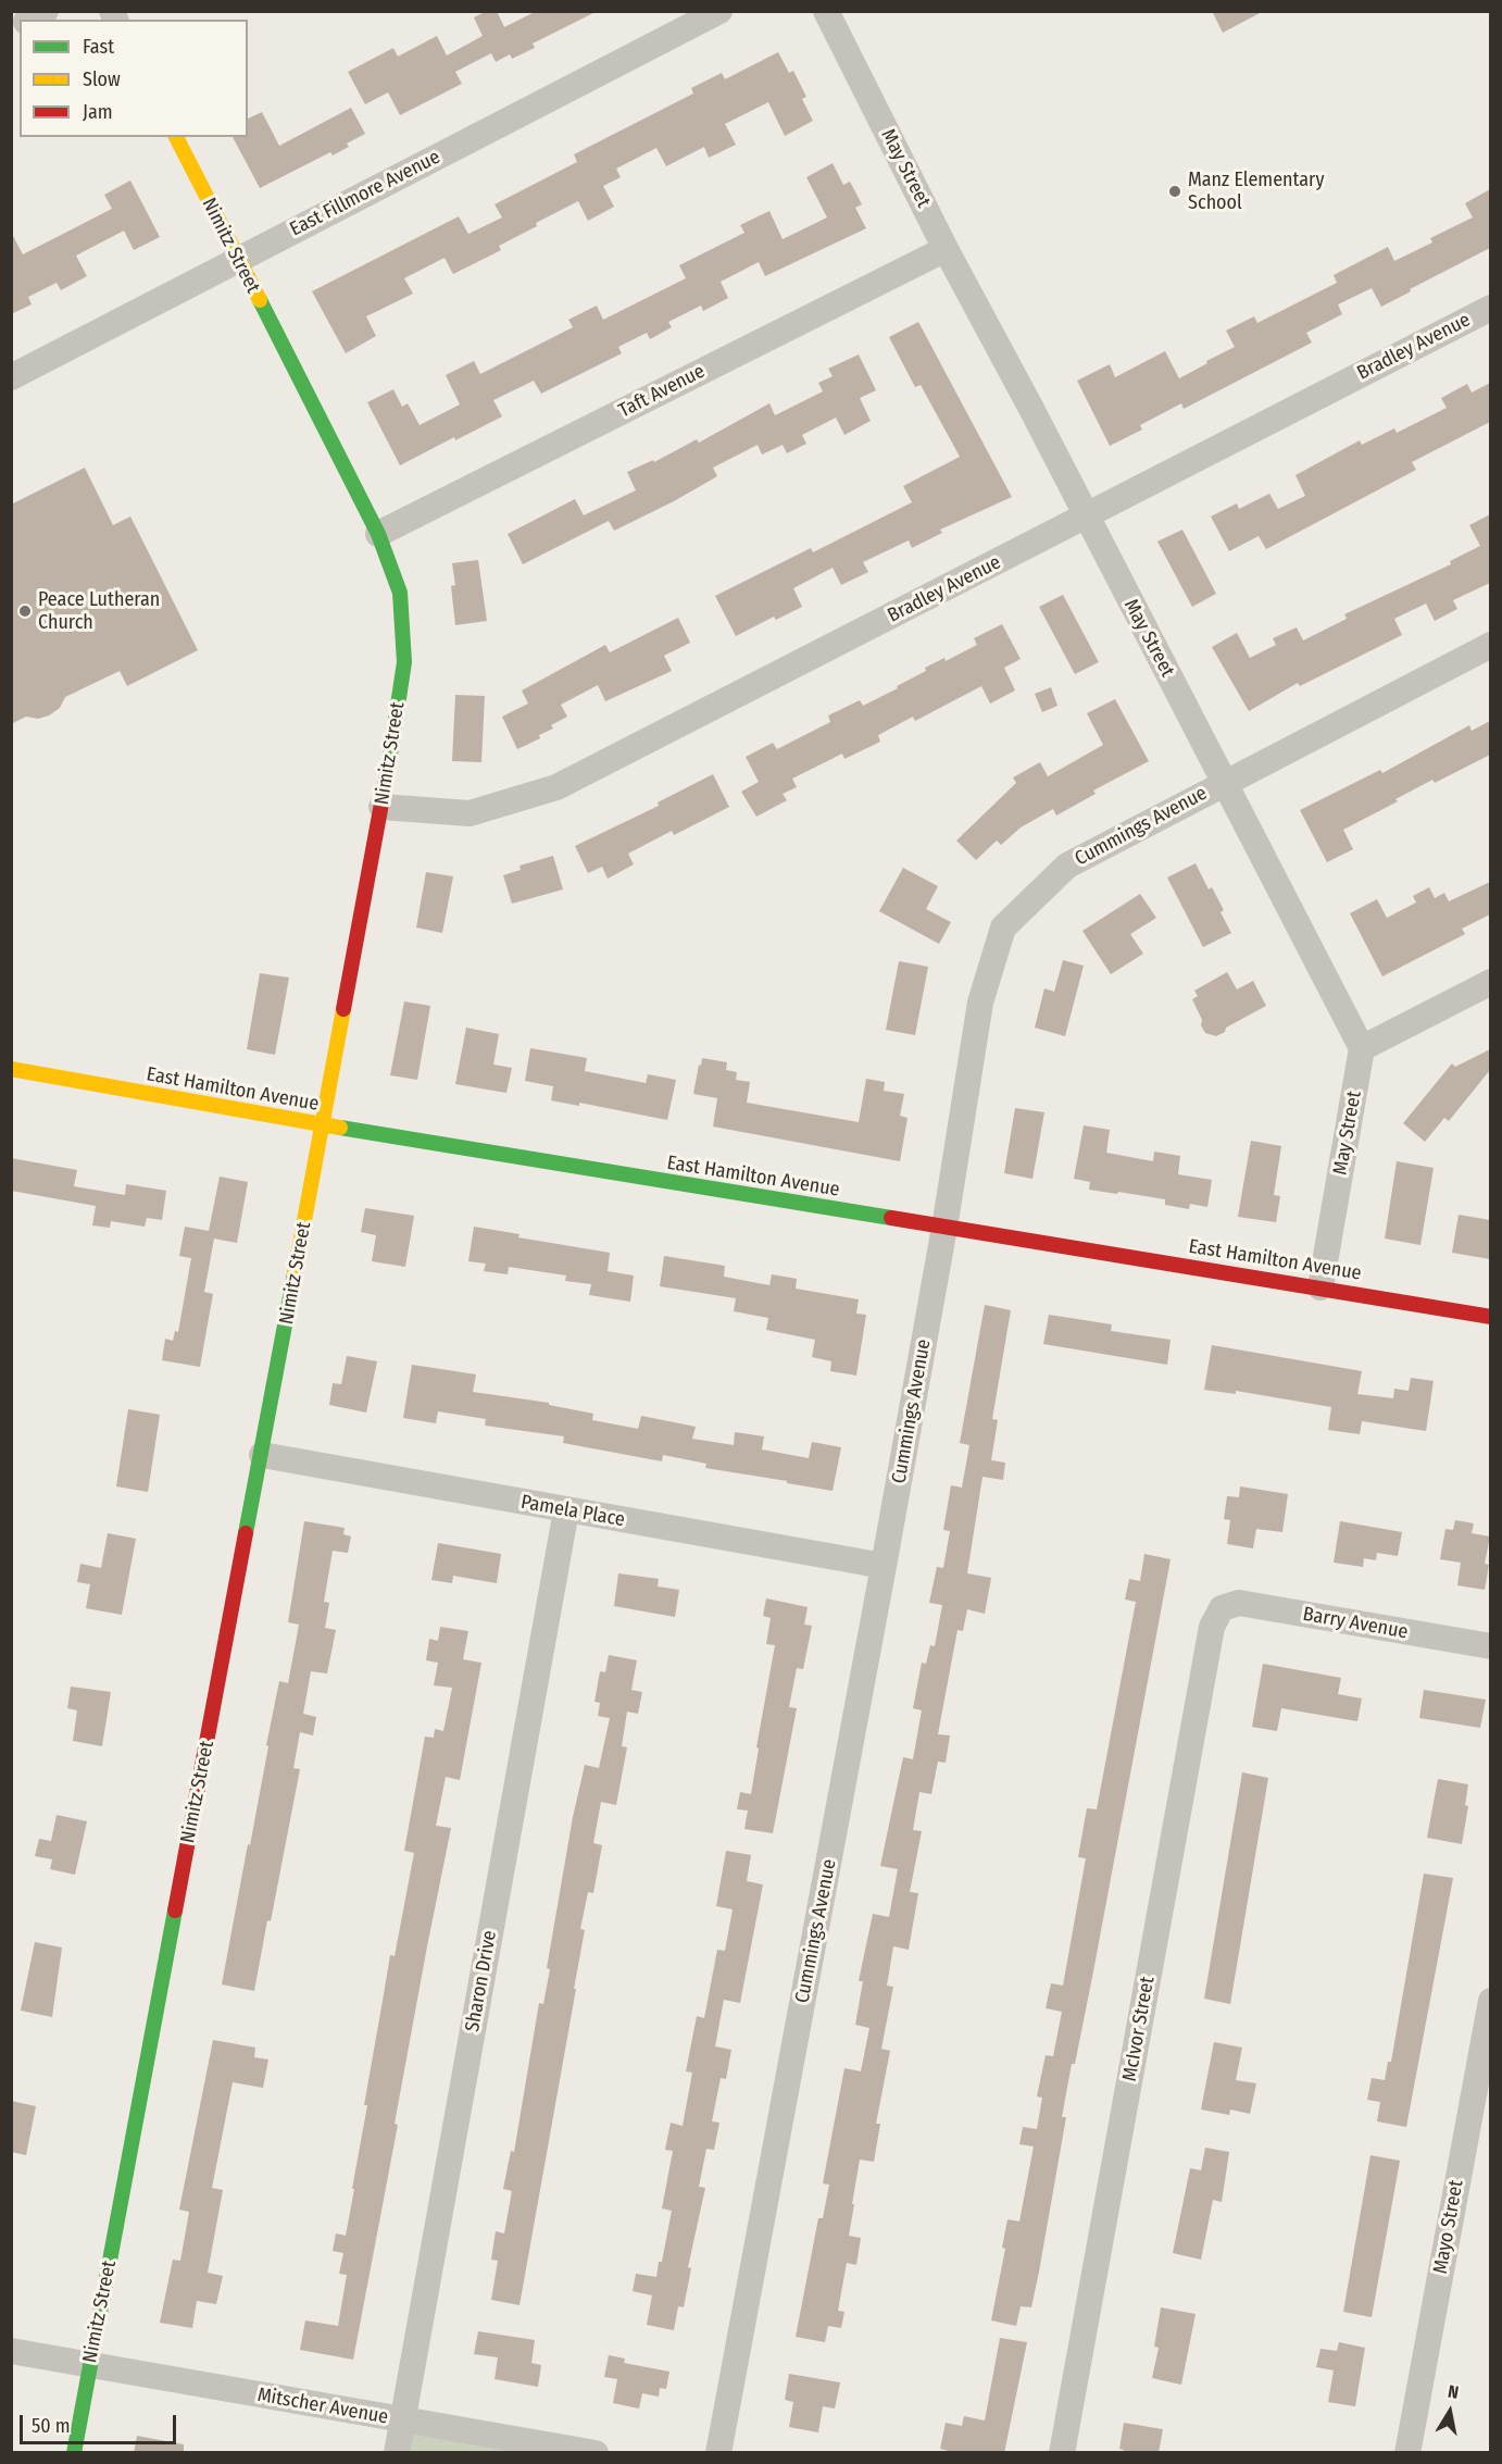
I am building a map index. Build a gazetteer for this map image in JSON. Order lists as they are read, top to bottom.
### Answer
{
  "streets": {
    "street": [
      "May Street",
      "East Fillmore Avenue",
      "Nimitz Street",
      "Bradley Avenue",
      "Taft Avenue",
      "Cummings Avenue",
      "East Hamilton Avenue",
      "Pamela Place",
      "Barry Avenue",
      "Sharon Drive",
      "McIvor Street",
      "Mayo Street",
      "Mitscher Avenue"
    ]
  },
  "crossings": [
    ["May Street", "Bradley Avenue"],
    ["May Street", "Taft Avenue"],
    ["May Street", "Cummings Avenue"],
    ["May Street", "East Hamilton Avenue"],
    ["East Fillmore Avenue", "Nimitz Street"],
    ["Nimitz Street", "Bradley Avenue"],
    ["Nimitz Street", "Taft Avenue"],
    ["Nimitz Street", "East Hamilton Avenue"],
    ["Nimitz Street", "Pamela Place"],
    ["Nimitz Street", "Mitscher Avenue"],
    ["Cummings Avenue", "East Hamilton Avenue"],
    ["Cummings Avenue", "Pamela Place"],
    ["Pamela Place", "Sharon Drive"],
    ["Barry Avenue", "McIvor Street"],
    ["Sharon Drive", "Mitscher Avenue"]
  ],
  "places": ["Manz Elementary School", "Peace Lutheran Church"],
  "legend": ["Fast", "Slow", "Jam"],
  "scale_bar": "50 m",
  "north": "top"
}
